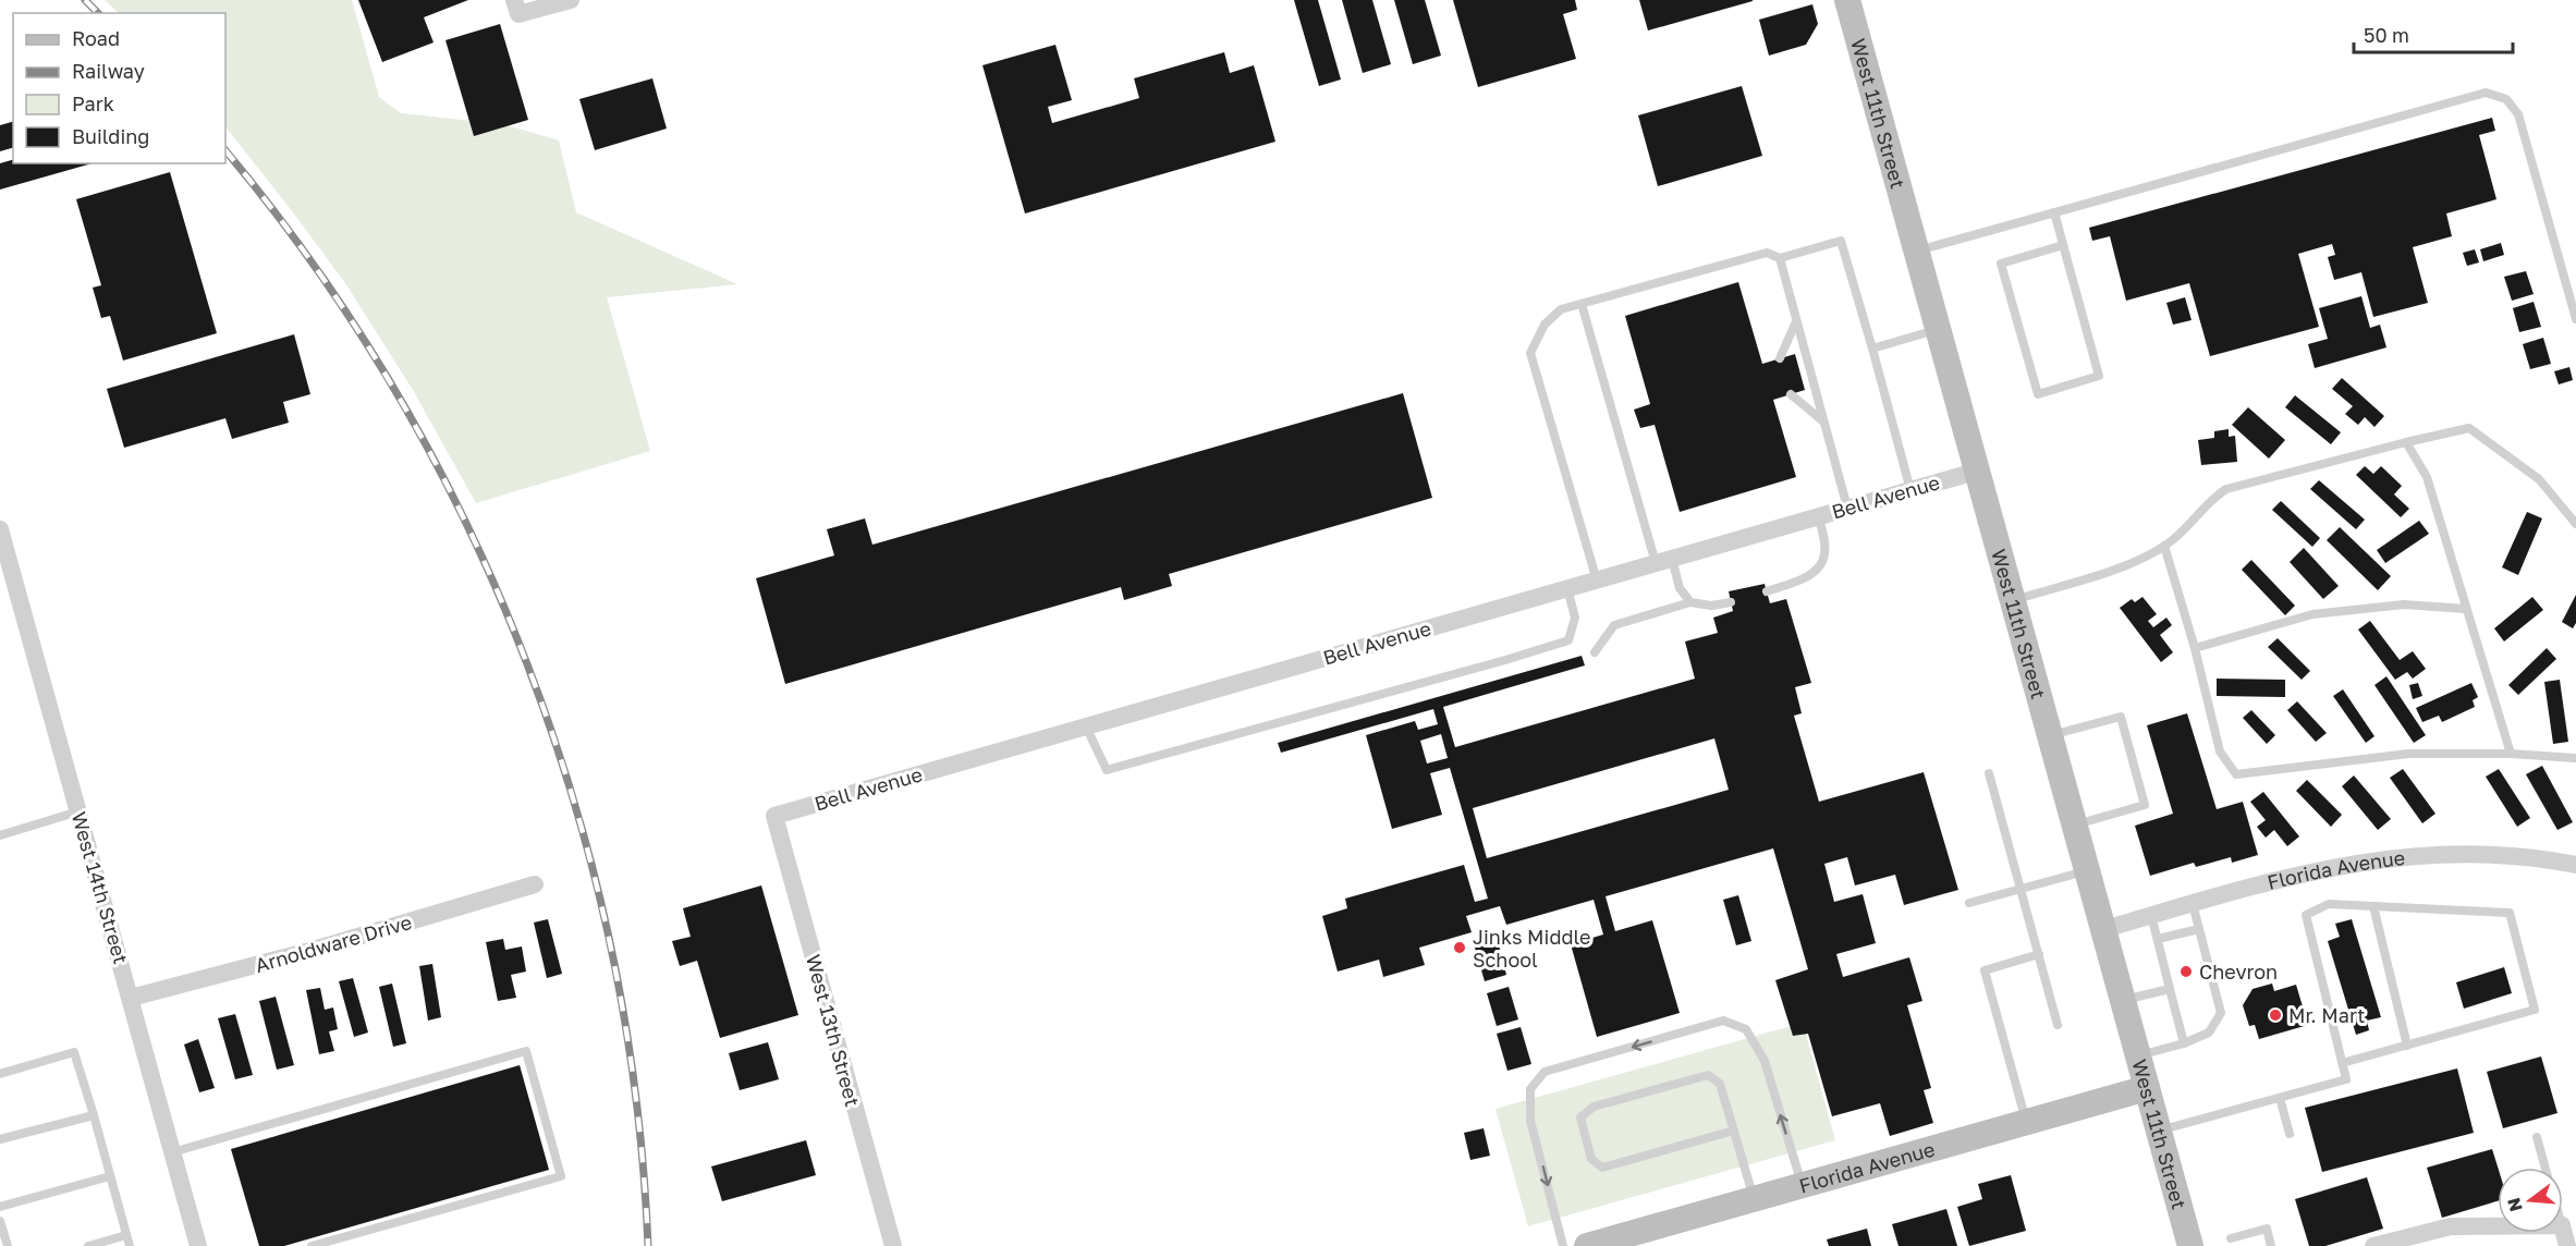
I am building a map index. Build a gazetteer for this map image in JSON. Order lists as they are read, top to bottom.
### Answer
{
  "streets": {
    "main road": ["West 11th Street", "Florida Avenue"],
    "street": [
      "Bell Avenue",
      "West 14th Street",
      "Arnoldware Drive",
      "West 13th Street"
    ]
  },
  "crossings": [
    ["West 11th Street", "Bell Avenue"],
    ["West 11th Street", "Florida Avenue"],
    ["Bell Avenue", "West 13th Street"],
    ["West 14th Street", "Arnoldware Drive"]
  ],
  "places": ["Jinks Middle School", "Chevron", "Mr. Mart"],
  "legend": [
    "Road",
    "Railway",
    "Park",
    "Building"
  ],
  "scale_bar": "50 m",
  "north": "left"
}
